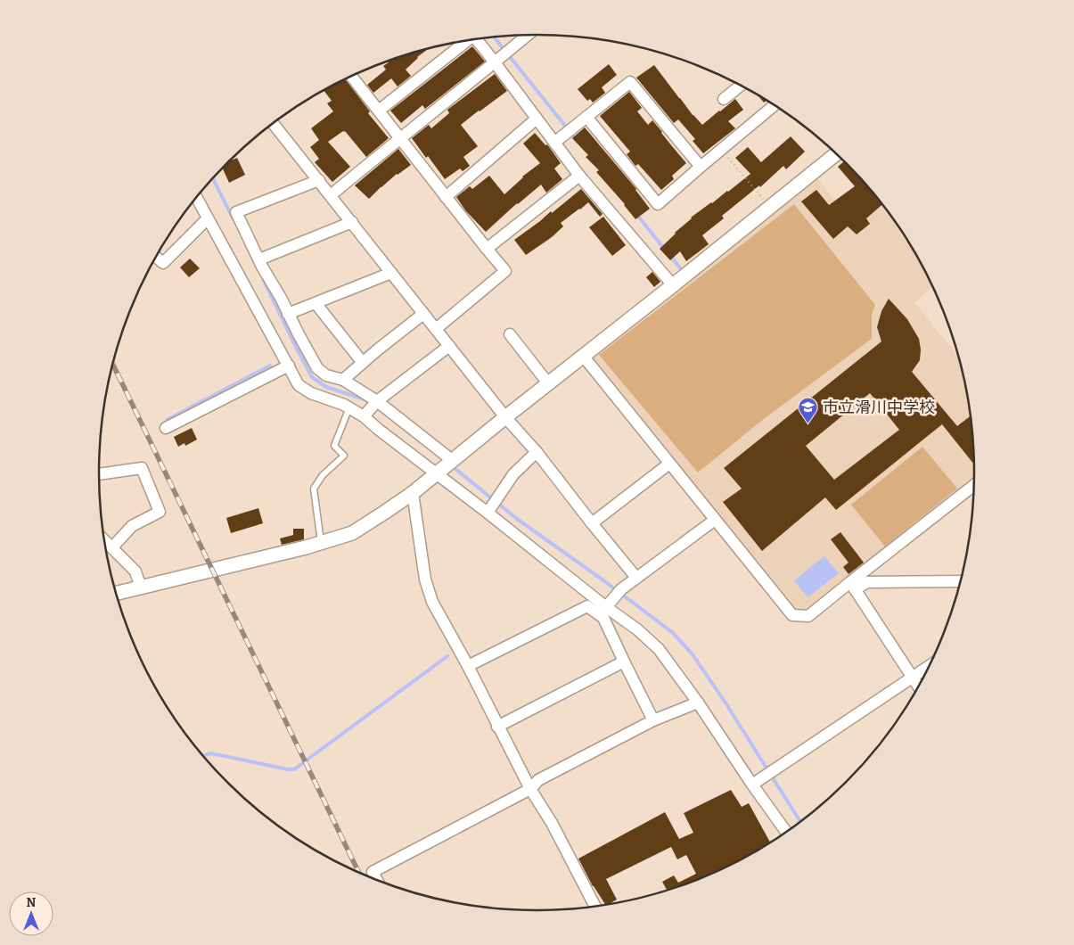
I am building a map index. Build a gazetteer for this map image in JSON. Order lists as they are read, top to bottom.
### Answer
{
  "places": {
    "school or university": ["市立滑川中学校"]
  },
  "north": "top"
}
